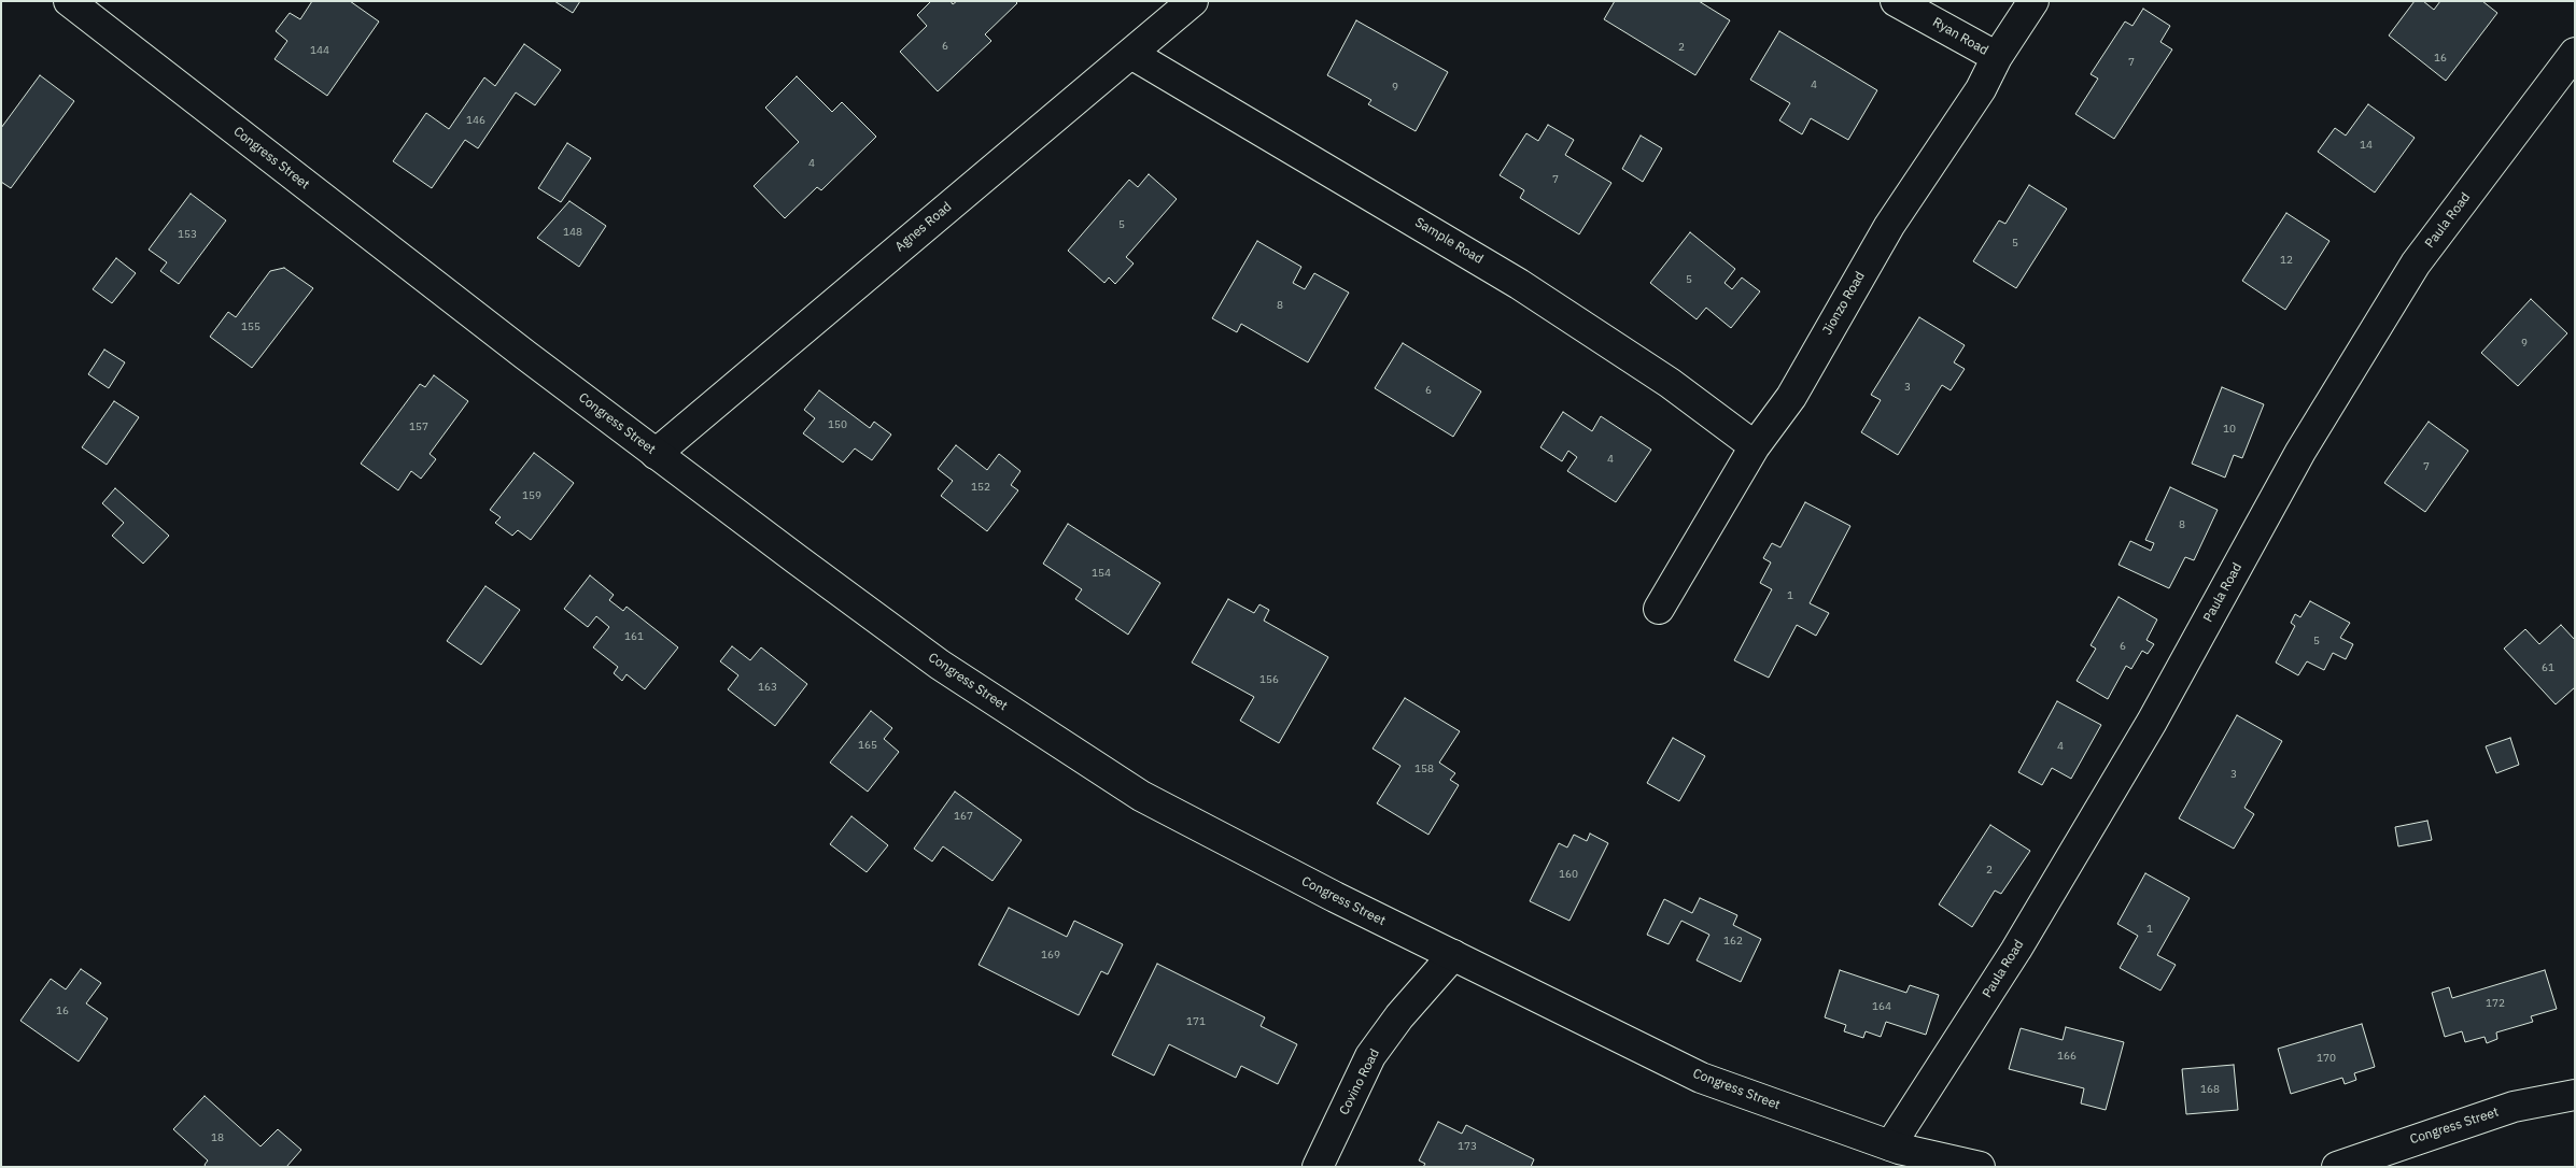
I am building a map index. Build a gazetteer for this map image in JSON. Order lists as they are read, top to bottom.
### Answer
{
  "streets": {
    "street": [
      "Ryan Road",
      "Congress Street",
      "Paula Road",
      "Agnes Road",
      "Sample Road",
      "Jionzo Road",
      "Covino Road"
    ]
  },
  "crossings": [
    ["Ryan Road", "Jionzo Road"],
    ["Congress Street", "Paula Road"],
    ["Congress Street", "Agnes Road"],
    ["Congress Street", "Covino Road"],
    ["Agnes Road", "Sample Road"],
    ["Sample Road", "Jionzo Road"]
  ],
  "house_numbers": [
    "6",
    "2",
    "144",
    "16",
    "7",
    "4",
    "9",
    "146",
    "14",
    "4",
    "7",
    "5",
    "148",
    "153",
    "5",
    "12",
    "5",
    "8",
    "155",
    "9",
    "3",
    "6",
    "150",
    "157",
    "10",
    "4",
    "7",
    "152",
    "159",
    "8",
    "154",
    "1",
    "161",
    "5",
    "6",
    "61",
    "156",
    "163",
    "165",
    "4",
    "158",
    "3",
    "167",
    "2",
    "160",
    "1",
    "162",
    "169",
    "172",
    "164",
    "16",
    "171",
    "166",
    "170",
    "168",
    "18",
    "173"
  ]
}
